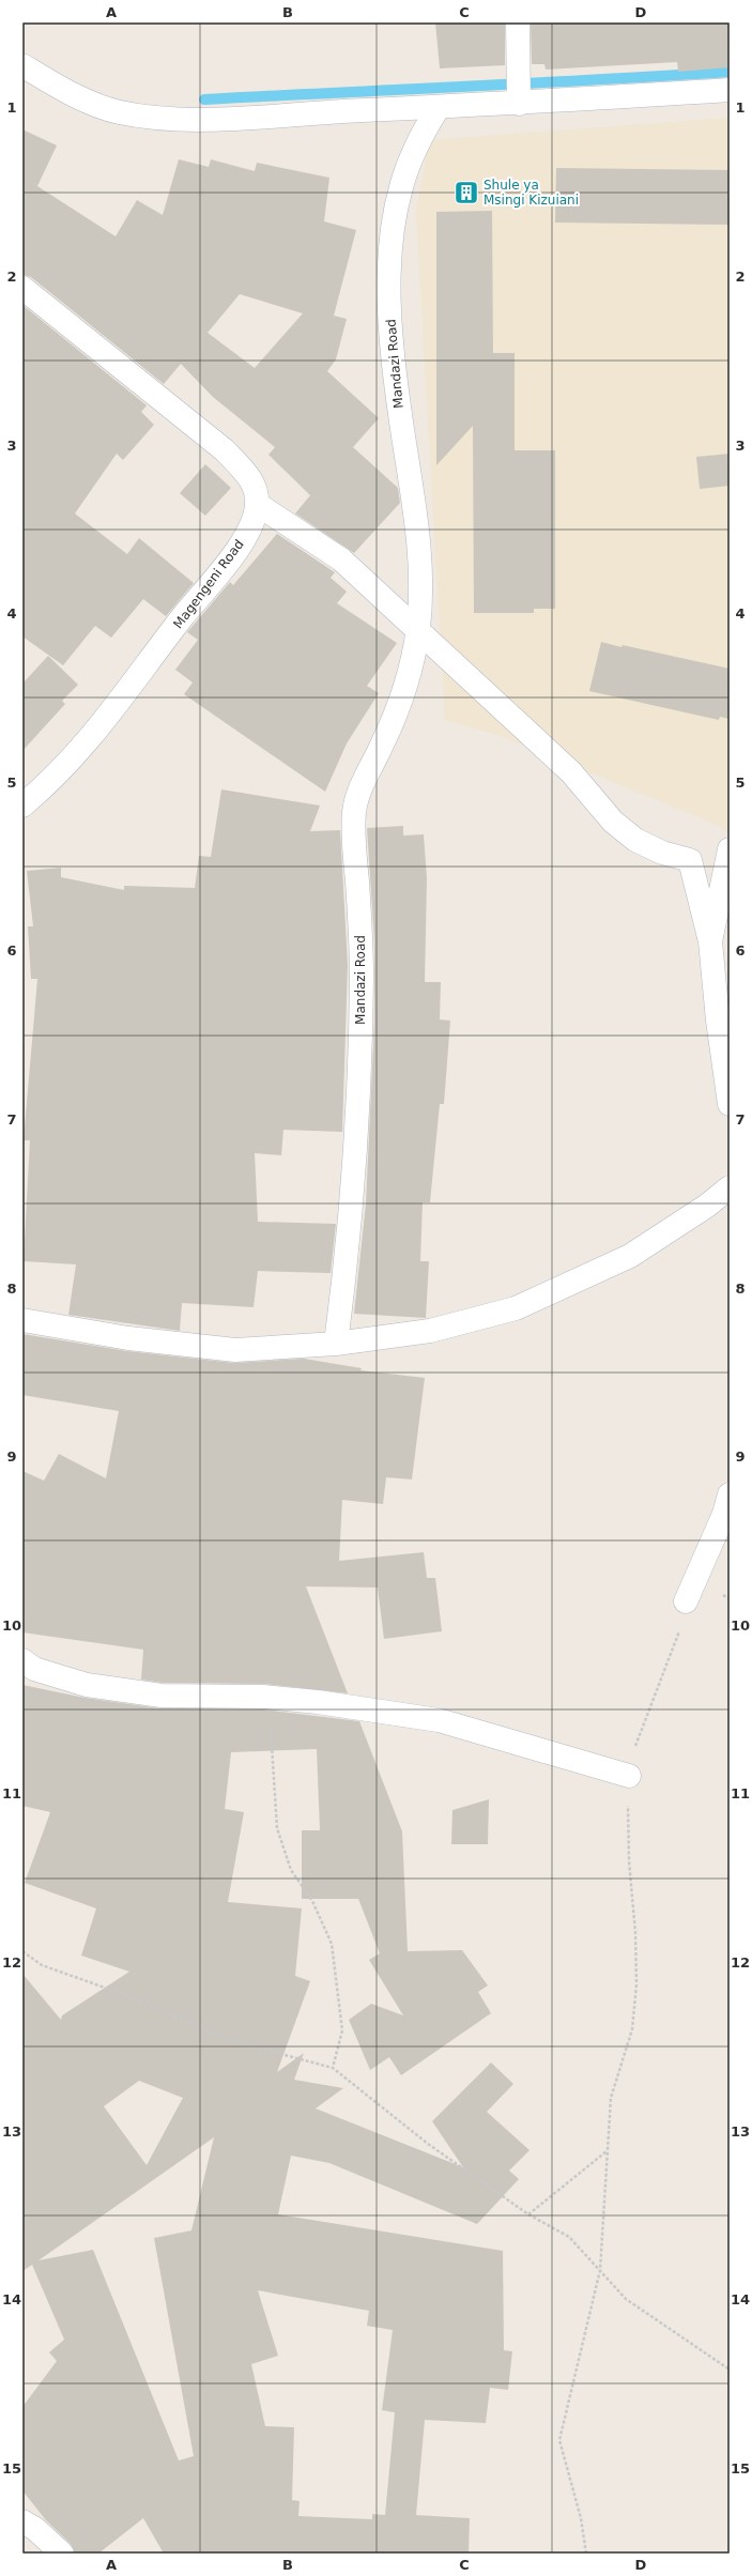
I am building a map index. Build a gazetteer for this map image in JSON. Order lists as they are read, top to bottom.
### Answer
{
  "streets": {
    "street": ["Mandazi Road", "Magengeni Road"]
  },
  "places": {
    "building": ["Shule ya Msingi Kizuiani"]
  },
  "grid": {
    "columns": [
      "A",
      "B",
      "C",
      "D"
    ],
    "rows": [
      "1",
      "2",
      "3",
      "4",
      "5",
      "6",
      "7",
      "8",
      "9",
      "10",
      "11",
      "12",
      "13",
      "14",
      "15"
    ]
  }
}
